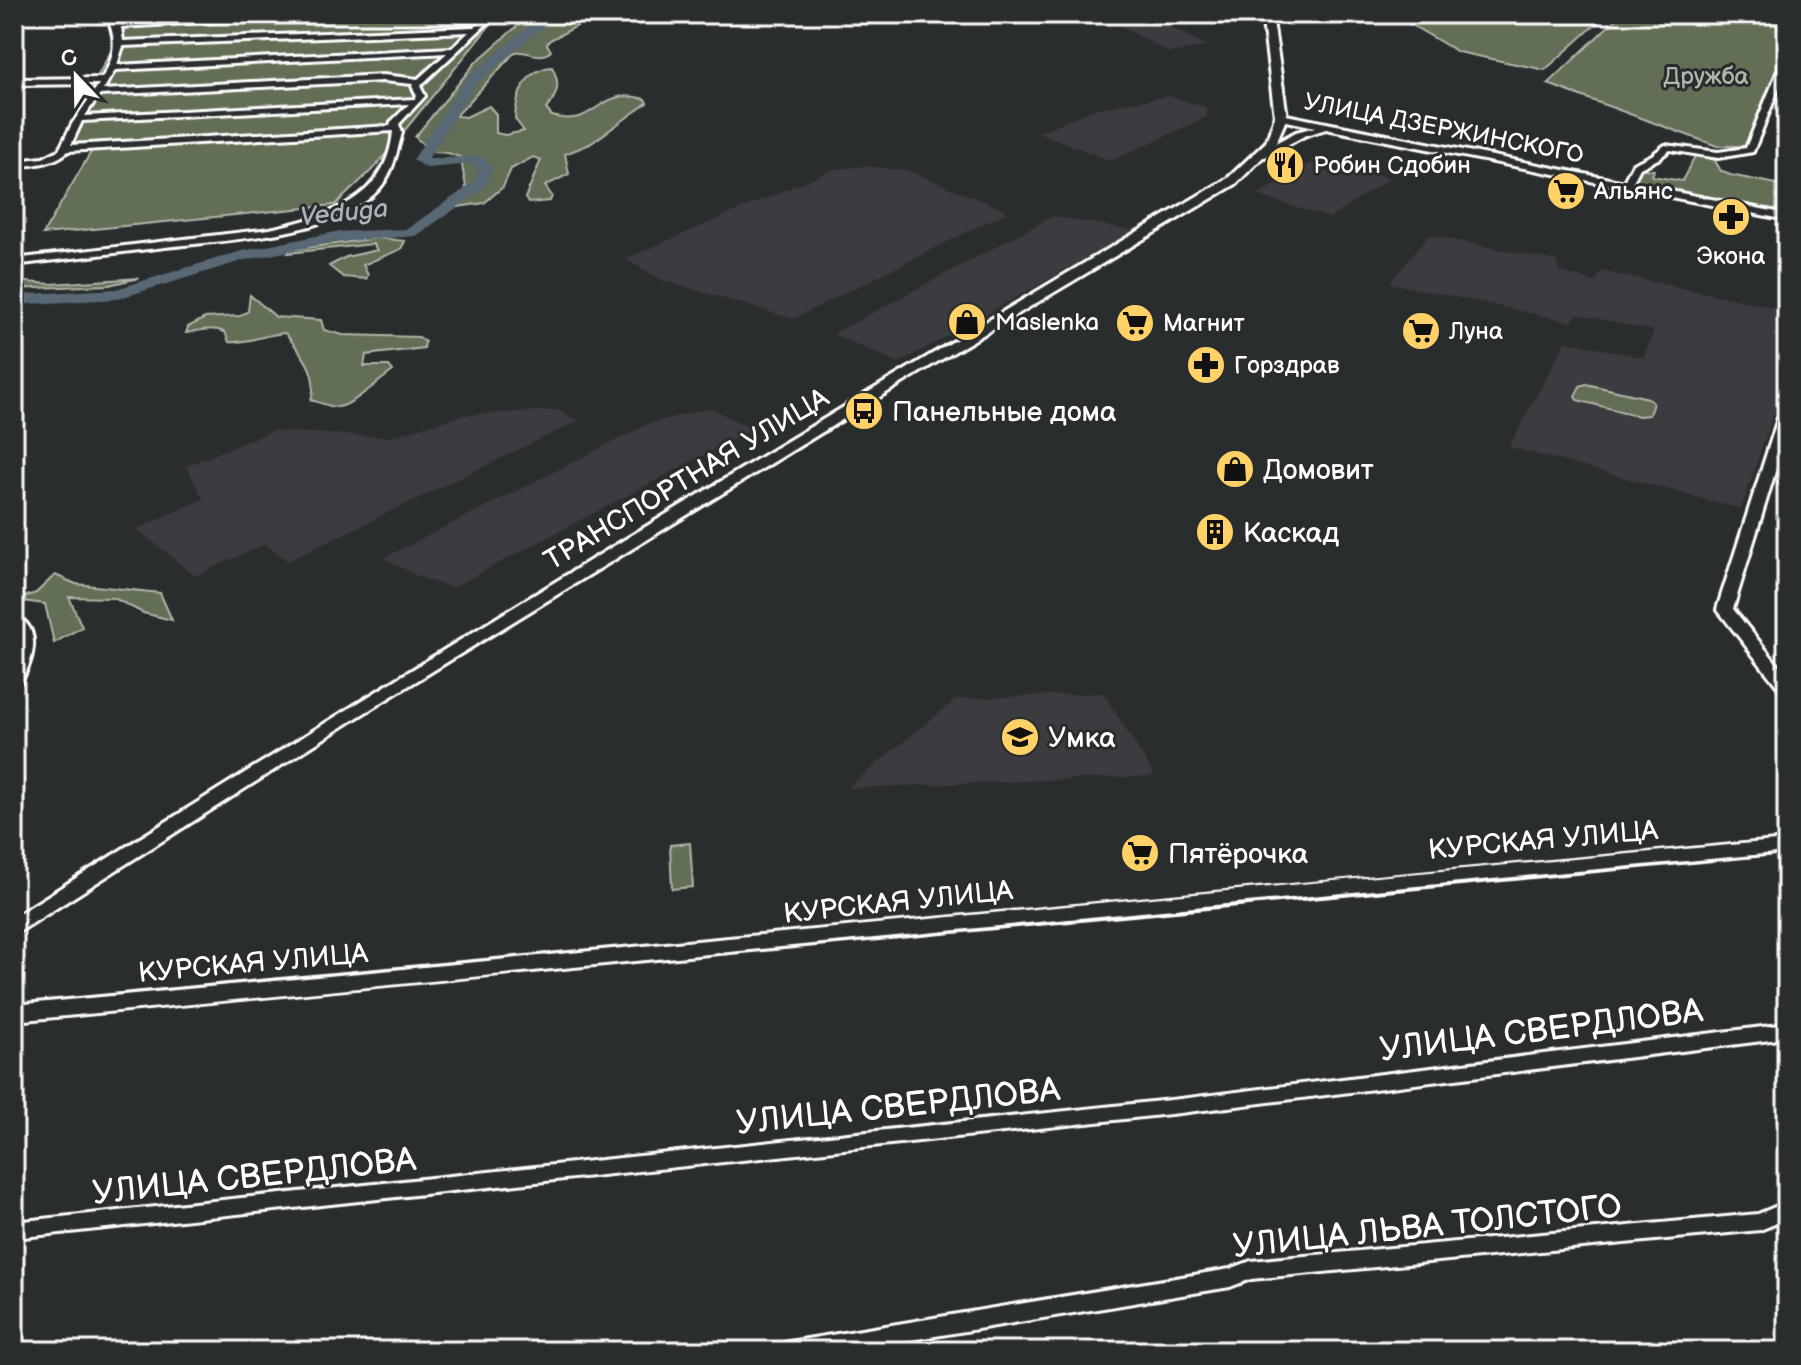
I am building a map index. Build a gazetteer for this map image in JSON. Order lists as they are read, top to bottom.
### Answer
{
  "streets": {
    "main road": ["ТРАНСПОРТНАЯ УЛИЦА"],
    "street": [
      "УЛИЦА ДЗЕРЖИНСКОГО",
      "КУРСКАЯ УЛИЦА",
      "УЛИЦА СВЕРДЛОВА",
      "УЛИЦА ЛЬВА ТОЛСТОГО"
    ]
  },
  "crossings": [
    ["УЛИЦА ДЗЕРЖИНСКОГО", "ТРАНСПОРТНАЯ УЛИЦА"]
  ],
  "water": ["Veduga"],
  "parks": ["Дружба"],
  "places": {
    "restaurant": ["Робин Сдобин"],
    "supermarket": [
      "Альянс",
      "Магнит",
      "Луна",
      "Пятёрочка"
    ],
    "pharmacy": ["Экона", "Горздрав"],
    "shop": ["Maslenka", "Домовит"],
    "bus stop": ["Панельные дома"],
    "building": ["Каскад"],
    "school or university": ["Умка"]
  },
  "north": "top"
}
